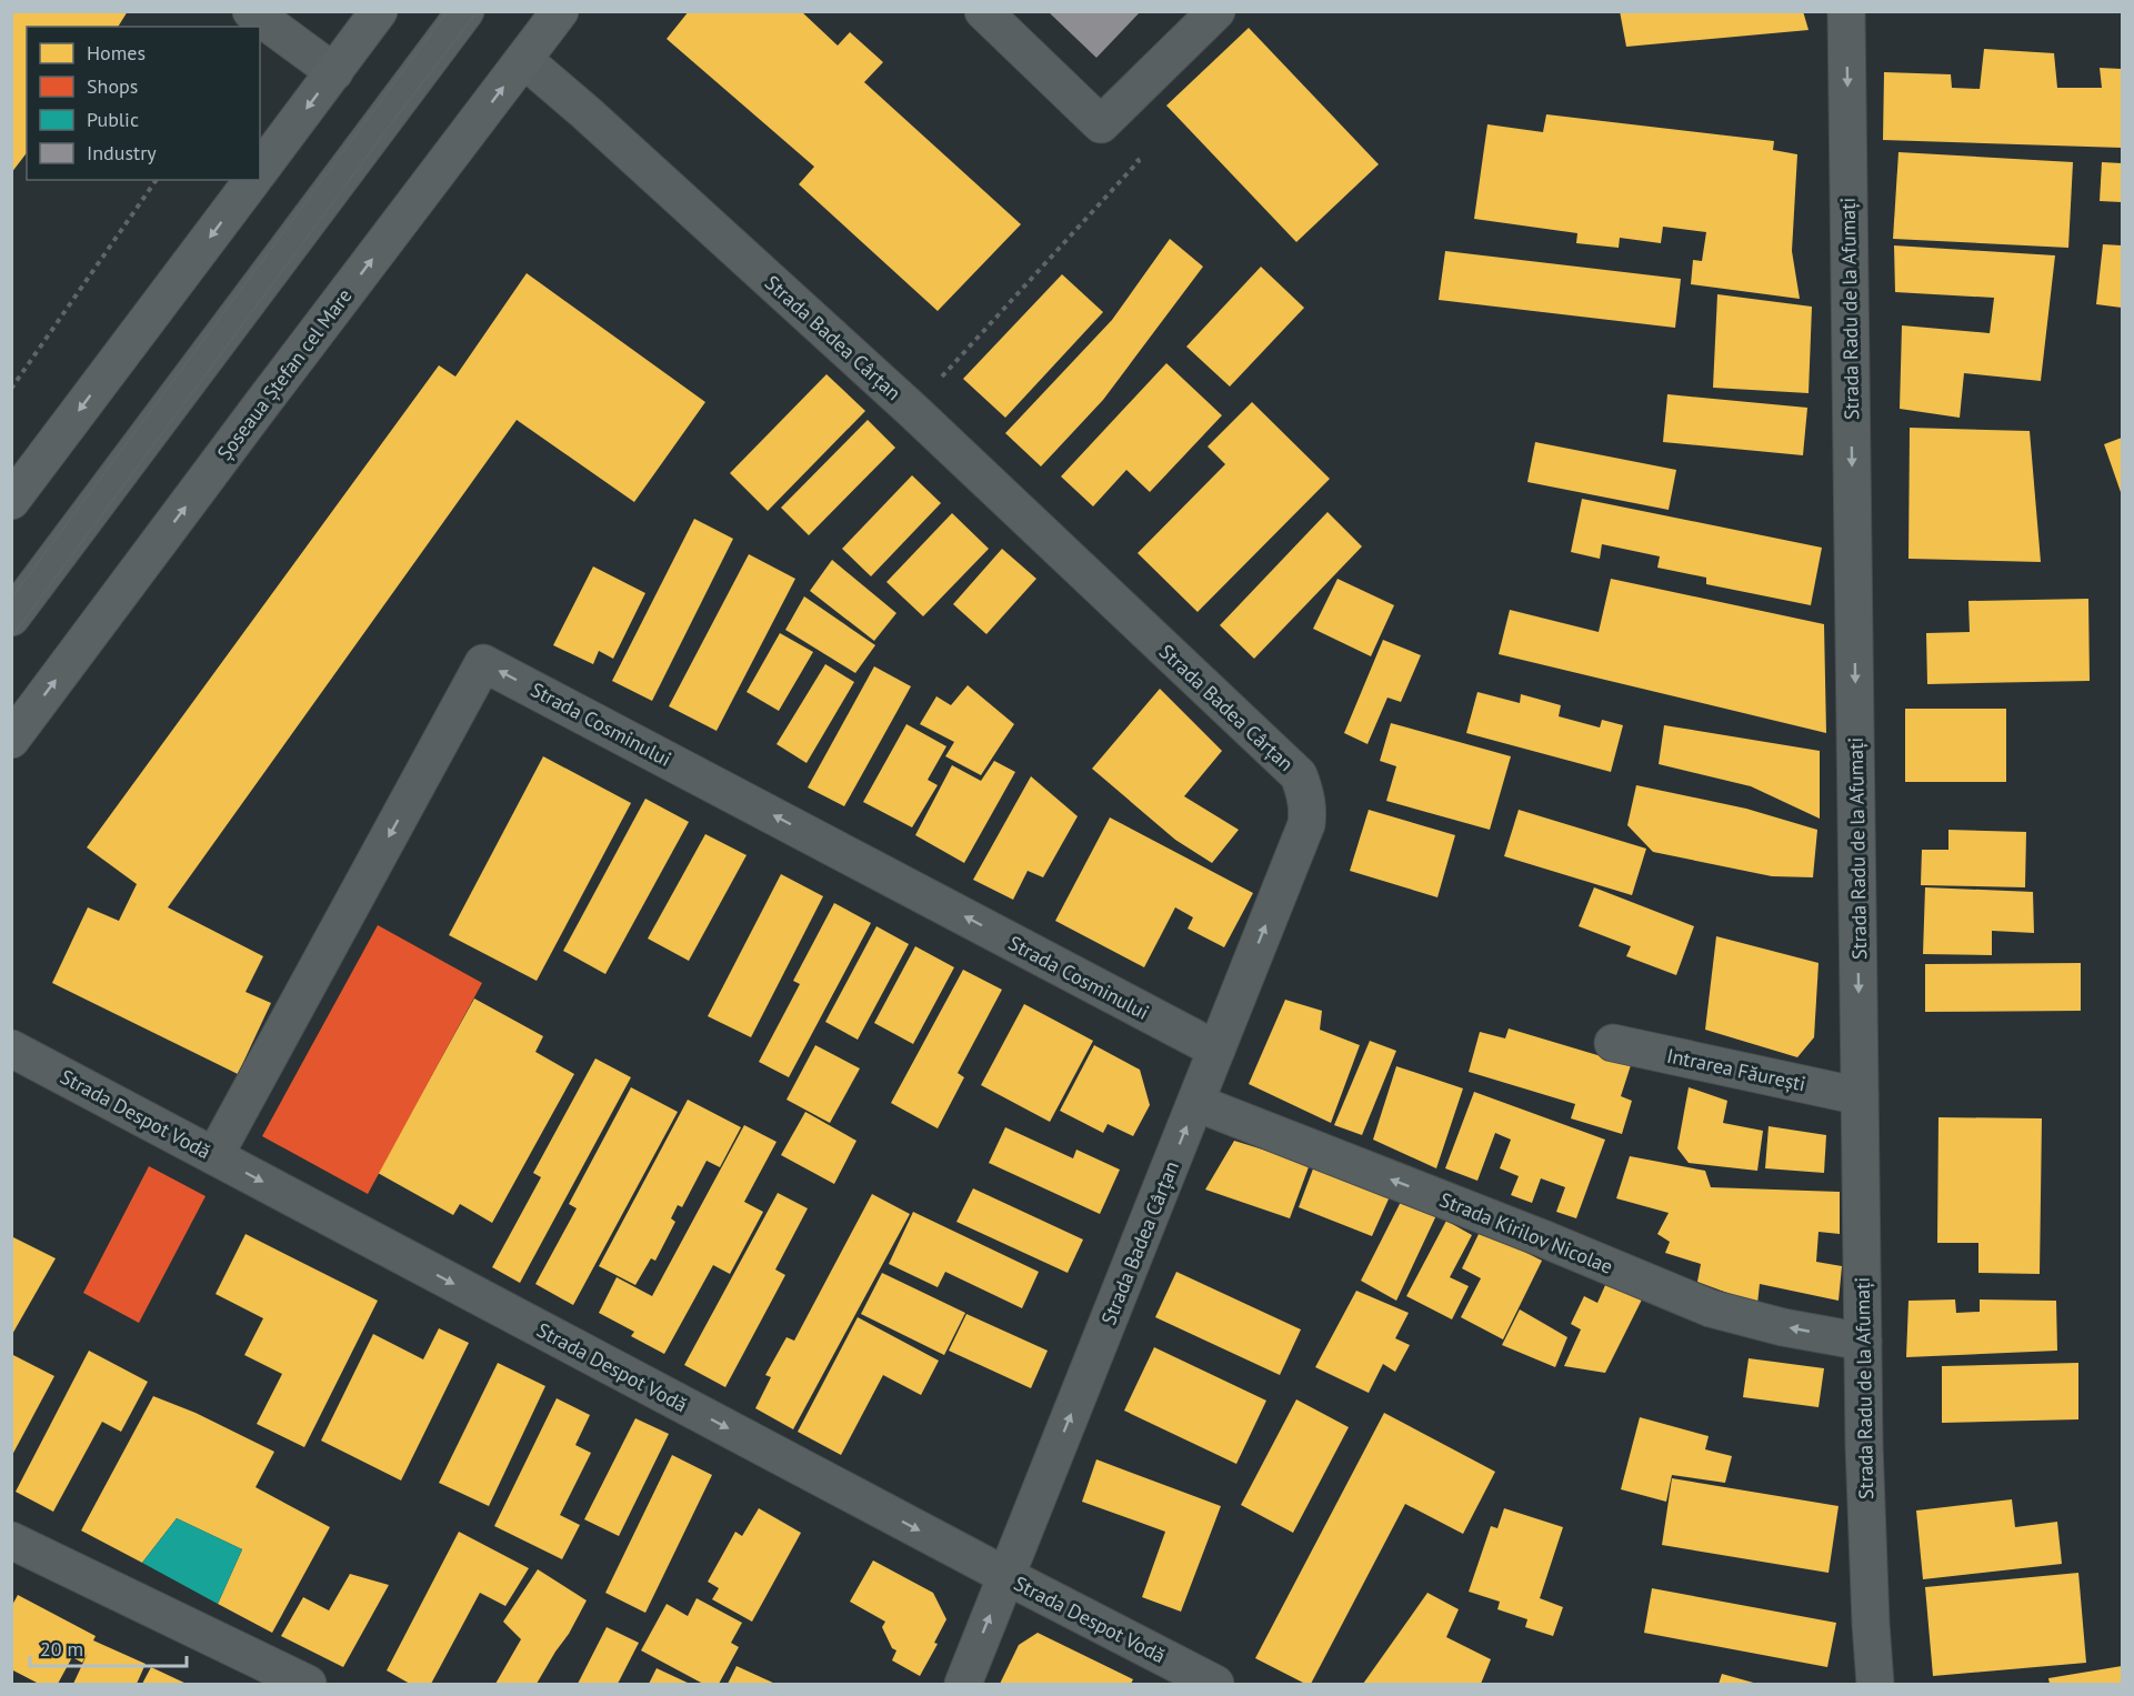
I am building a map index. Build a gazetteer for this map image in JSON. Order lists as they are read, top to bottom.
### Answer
{
  "streets": {
    "main road": ["Șoseaua Ștefan cel Mare"],
    "street": [
      "Strada Radu de la Afumați",
      "Strada Badea Cârțan",
      "Strada Cosminului",
      "Intrarea Făurești",
      "Strada Despot Vodă",
      "Strada Kirilov Nicolae"
    ]
  },
  "crossings": [
    ["Strada Radu de la Afumați", "Intrarea Făurești"],
    ["Strada Radu de la Afumați", "Strada Kirilov Nicolae"],
    ["Strada Badea Cârțan", "Șoseaua Ștefan cel Mare"],
    ["Strada Badea Cârțan", "Strada Cosminului"],
    ["Strada Badea Cârțan", "Strada Despot Vodă"],
    ["Strada Badea Cârțan", "Strada Kirilov Nicolae"],
    ["Strada Cosminului", "Strada Despot Vodă"]
  ],
  "one_way": [
    "Strada Radu de la Afumați",
    "Strada Badea Cârțan",
    "Strada Despot Vodă",
    "Strada Kirilov Nicolae"
  ],
  "legend": [
    "Homes",
    "Shops",
    "Public",
    "Industry"
  ],
  "scale_bar": "20 m"
}
